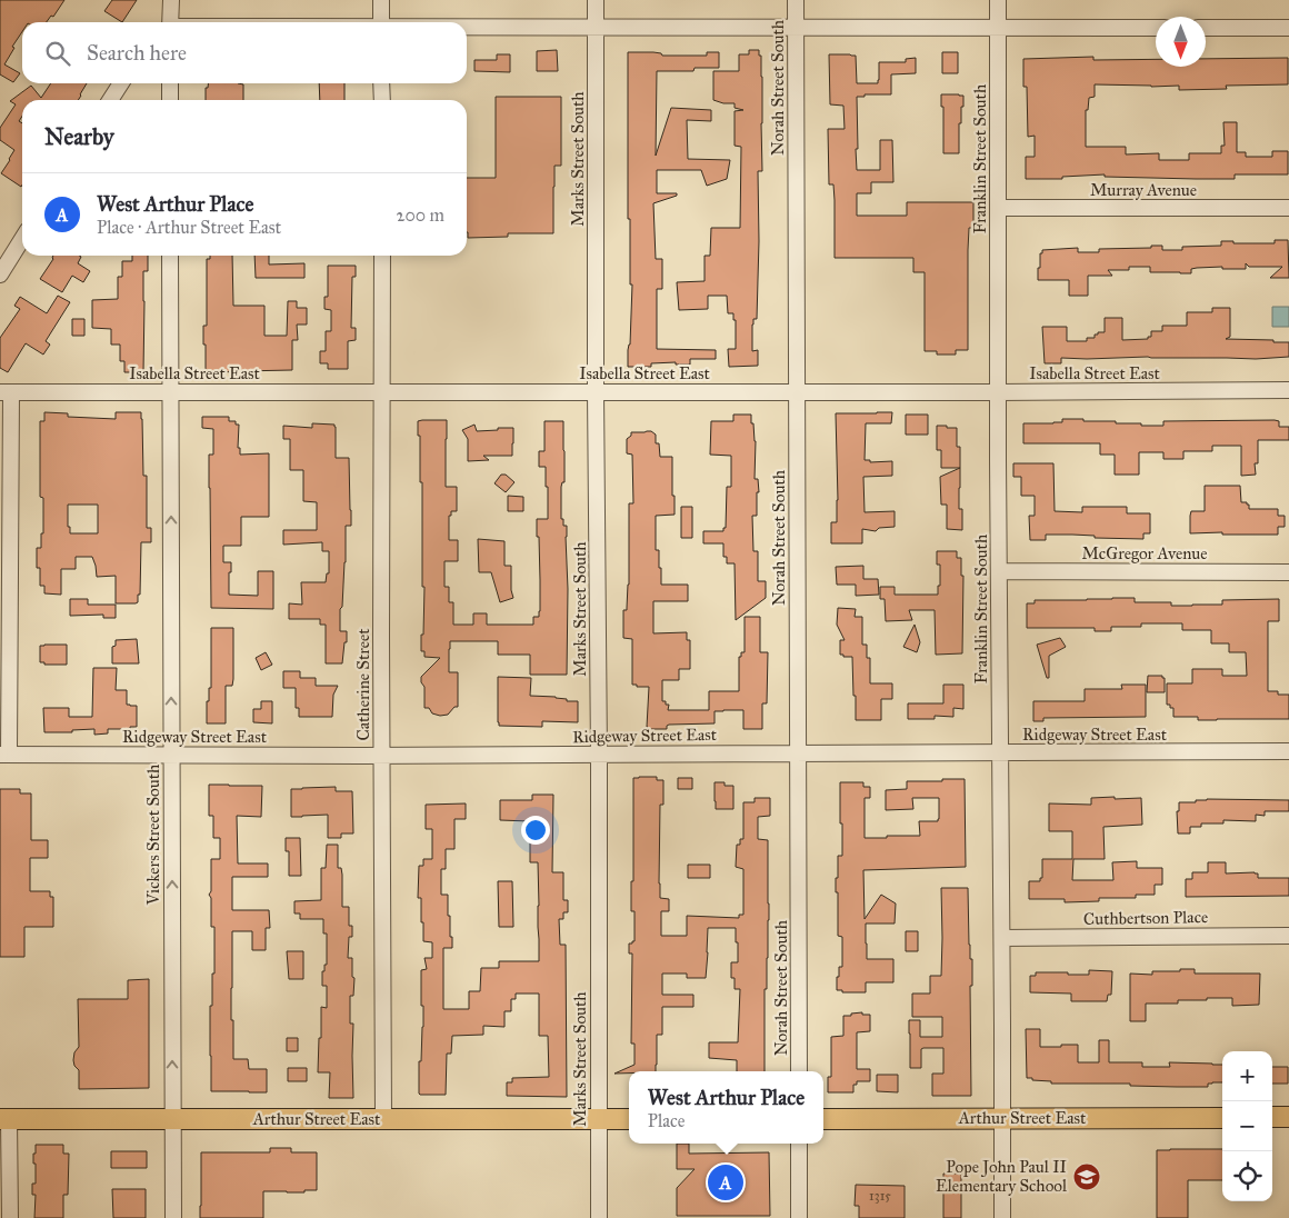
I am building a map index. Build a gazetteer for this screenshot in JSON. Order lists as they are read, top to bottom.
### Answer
{
  "streets": {
    "main road": ["Arthur Street East"],
    "street": [
      "Norah Street South",
      "Marks Street South",
      "Franklin Street South",
      "Murray Avenue",
      "Isabella Street East",
      "McGregor Avenue",
      "Catherine Street",
      "Ridgeway Street East",
      "Vickers Street South",
      "Cuthbertson Place"
    ]
  },
  "crossings": [
    ["Norah Street South", "Isabella Street East"],
    ["Norah Street South", "Ridgeway Street East"],
    ["Marks Street South", "Isabella Street East"],
    ["Marks Street South", "Ridgeway Street East"],
    ["Marks Street South", "Arthur Street East"],
    ["Franklin Street South", "Murray Avenue"],
    ["Franklin Street South", "Isabella Street East"],
    ["Franklin Street South", "McGregor Avenue"],
    ["Franklin Street South", "Ridgeway Street East"],
    ["Franklin Street South", "Cuthbertson Place"],
    ["Franklin Street South", "Arthur Street East"],
    ["Isabella Street East", "Catherine Street"],
    ["Isabella Street East", "Vickers Street South"],
    ["Catherine Street", "Ridgeway Street East"],
    ["Catherine Street", "Arthur Street East"],
    ["Ridgeway Street East", "Vickers Street South"],
    ["Vickers Street South", "Arthur Street East"]
  ],
  "one_way": ["Vickers Street South"],
  "places": {
    "school or university": ["Pope John Paul II Elementary School"]
  },
  "house_numbers": ["1315"],
  "north": "bottom",
  "page": {
    "search": "Search here",
    "heading": "Nearby",
    "list": [
      {
        "mark": "A",
        "name": "West Arthur Place",
        "note": "Place · Arthur Street East",
        "value": "200 m"
      }
    ],
    "map_buttons": ["+", "−"],
    "popup": ["West Arthur Place", "Place"],
    "pins": "A"
  }
}
